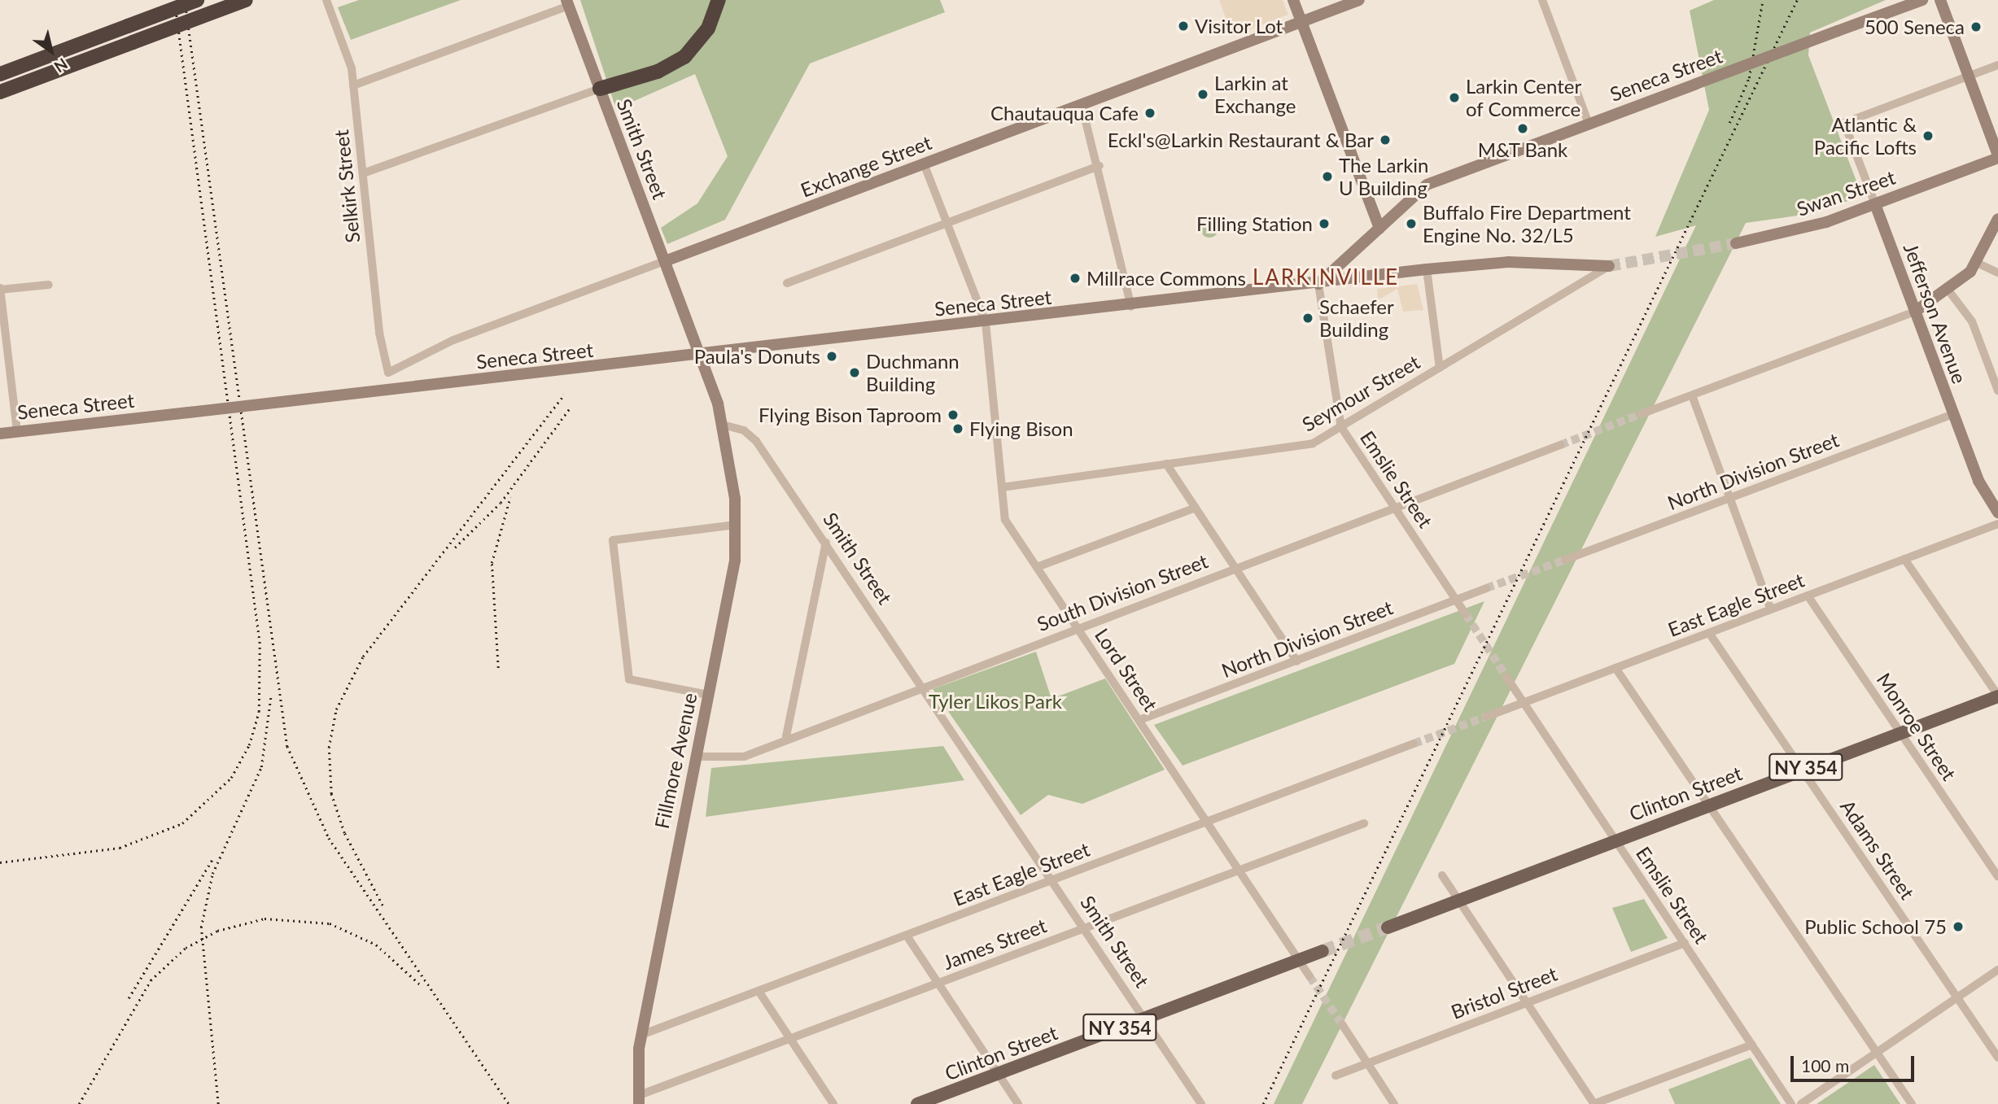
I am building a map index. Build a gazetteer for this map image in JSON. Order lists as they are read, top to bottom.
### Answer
{
  "streets": {
    "main road": ["NY 354", "Clinton Street"],
    "street": [
      "Seneca Street",
      "Smith Street",
      "Exchange Street",
      "Selkirk Street",
      "Swan Street",
      "Jefferson Avenue",
      "Seymour Street",
      "North Division Street",
      "Emslie Street",
      "South Division Street",
      "East Eagle Street",
      "Lord Street",
      "Monroe Street",
      "Fillmore Avenue",
      "Adams Street",
      "James Street",
      "Bristol Street"
    ]
  },
  "crossings": [
    ["Seneca Street", "Smith Street"],
    ["Seneca Street", "Emslie Street"],
    ["Seneca Street", "Lord Street"],
    ["Smith Street", "Exchange Street"],
    ["Smith Street", "South Division Street"],
    ["Smith Street", "East Eagle Street"],
    ["Smith Street", "Fillmore Avenue"],
    ["Smith Street", "Clinton Street"],
    ["Smith Street", "James Street"],
    ["Exchange Street", "Selkirk Street"],
    ["Exchange Street", "Lord Street"],
    ["Swan Street", "Jefferson Avenue"],
    ["Jefferson Avenue", "North Division Street"],
    ["Seymour Street", "Emslie Street"],
    ["Seymour Street", "Lord Street"],
    ["North Division Street", "Emslie Street"],
    ["North Division Street", "Lord Street"],
    ["Emslie Street", "South Division Street"],
    ["Emslie Street", "East Eagle Street"],
    ["Emslie Street", "Clinton Street"],
    ["Emslie Street", "Bristol Street"],
    ["South Division Street", "Lord Street"],
    ["South Division Street", "Fillmore Avenue"],
    ["East Eagle Street", "Lord Street"],
    ["East Eagle Street", "Monroe Street"],
    ["East Eagle Street", "Fillmore Avenue"],
    ["East Eagle Street", "Adams Street"],
    ["Lord Street", "Clinton Street"],
    ["Lord Street", "James Street"],
    ["Monroe Street", "Clinton Street"],
    ["Fillmore Avenue", "James Street"],
    ["Clinton Street", "Adams Street"]
  ],
  "districts": ["LARKINVILLE"],
  "parks": ["Tyler Likos Park"],
  "places": [
    "Visitor Lot",
    "500 Seneca",
    "Larkin at Exchange",
    "Larkin Center of Commerce",
    "Chautauqua Cafe",
    "M&T Bank",
    "Atlantic & Pacific Lofts",
    "Eckl's@Larkin Restaurant & Bar",
    "The Larkin U Building",
    "Filling Station",
    "Buffalo Fire Department Engine No. 32/L5",
    "Millrace Commons",
    "Schaefer Building",
    "Paula's Donuts",
    "Duchmann Building",
    "Flying Bison Taproom",
    "Flying Bison",
    "Public School 75"
  ],
  "scale_bar": "100 m",
  "north": "bottom right"
}
